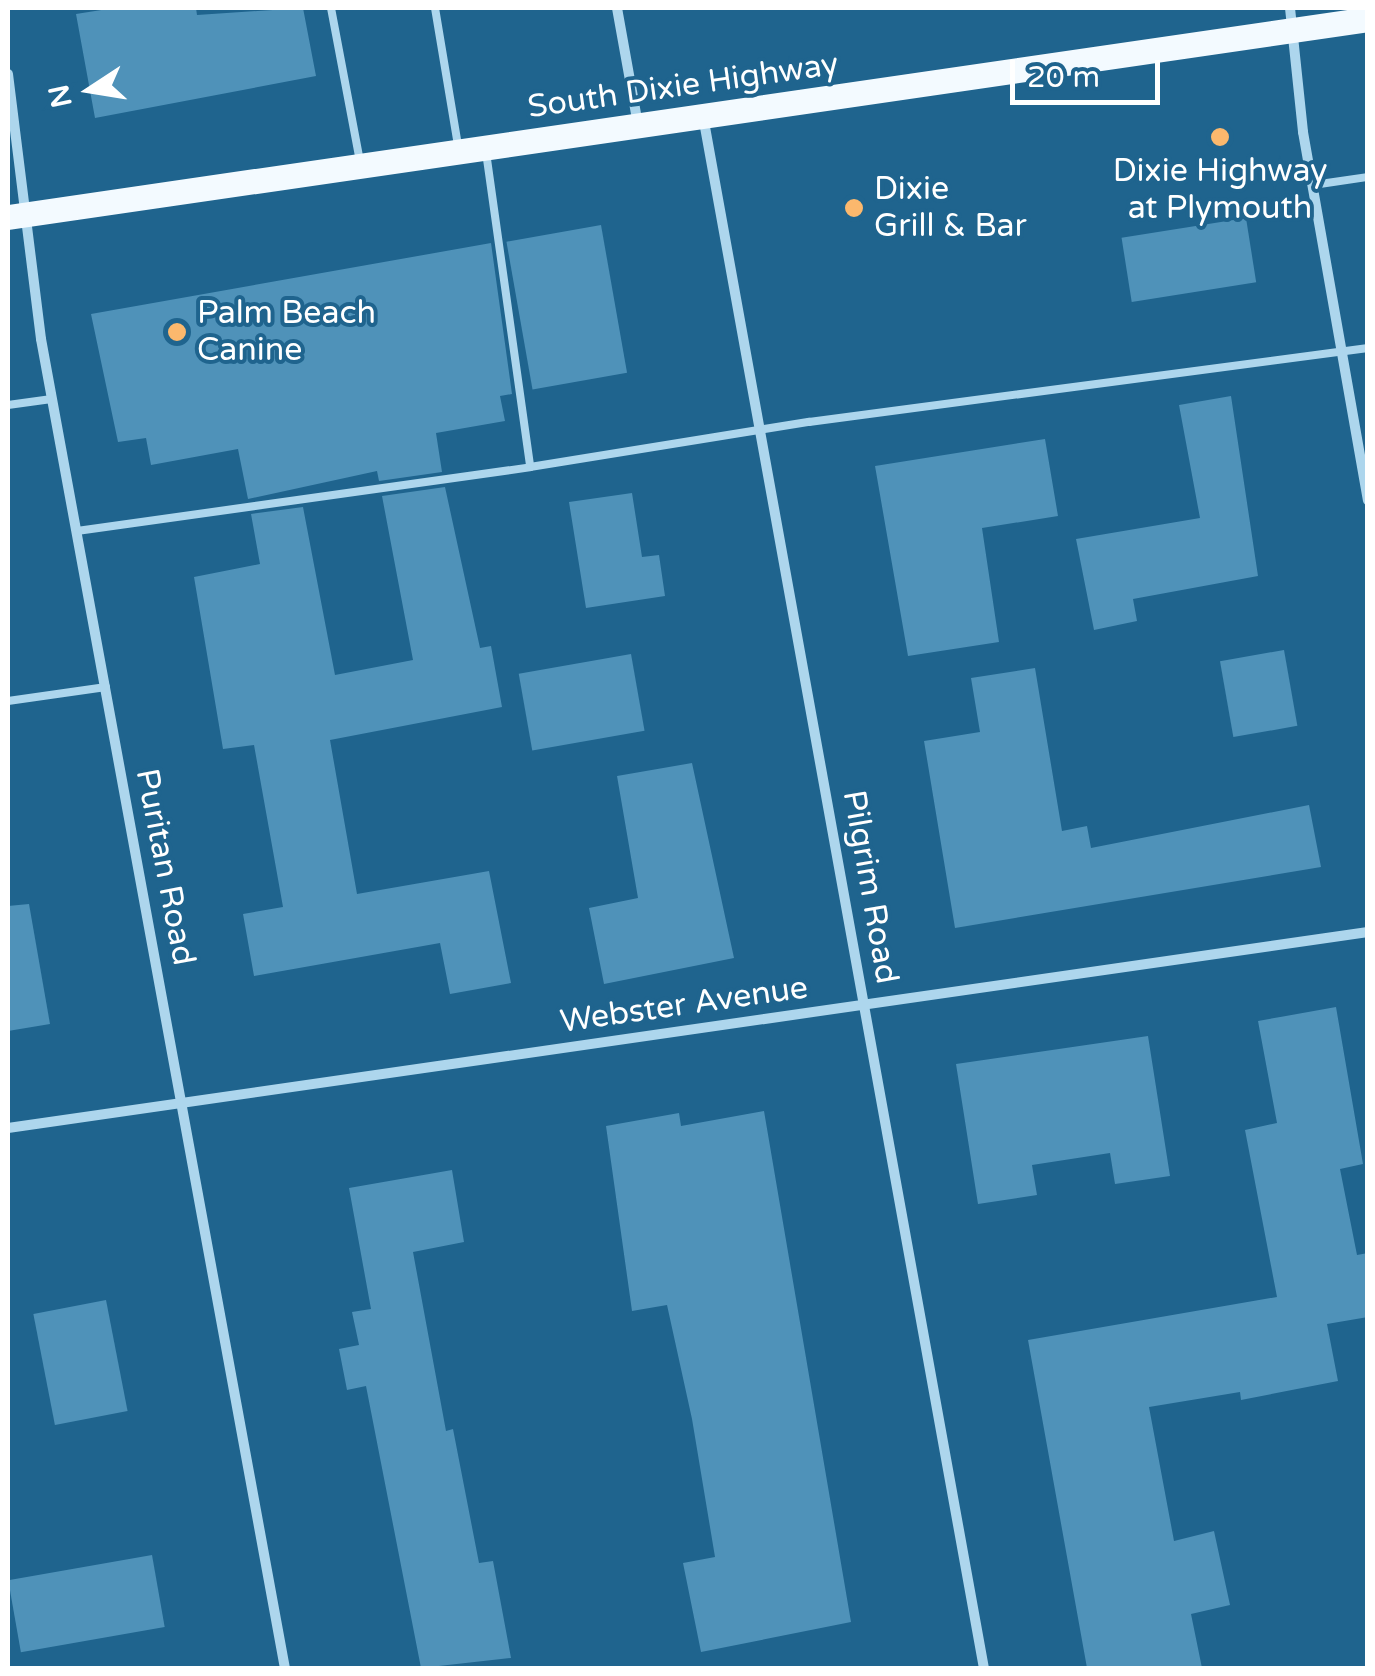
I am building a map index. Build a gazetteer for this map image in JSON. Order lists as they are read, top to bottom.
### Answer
{
  "streets": {
    "main road": ["South Dixie Highway"],
    "street": ["Puritan Road", "Pilgrim Road", "Webster Avenue"]
  },
  "crossings": [
    ["South Dixie Highway", "Puritan Road"],
    ["South Dixie Highway", "Pilgrim Road"],
    ["Puritan Road", "Webster Avenue"],
    ["Pilgrim Road", "Webster Avenue"]
  ],
  "places": ["Dixie Highway at Plymouth", "Dixie Grill & Bar", "Palm Beach Canine"],
  "scale_bar": "20 m",
  "north": "left"
}
